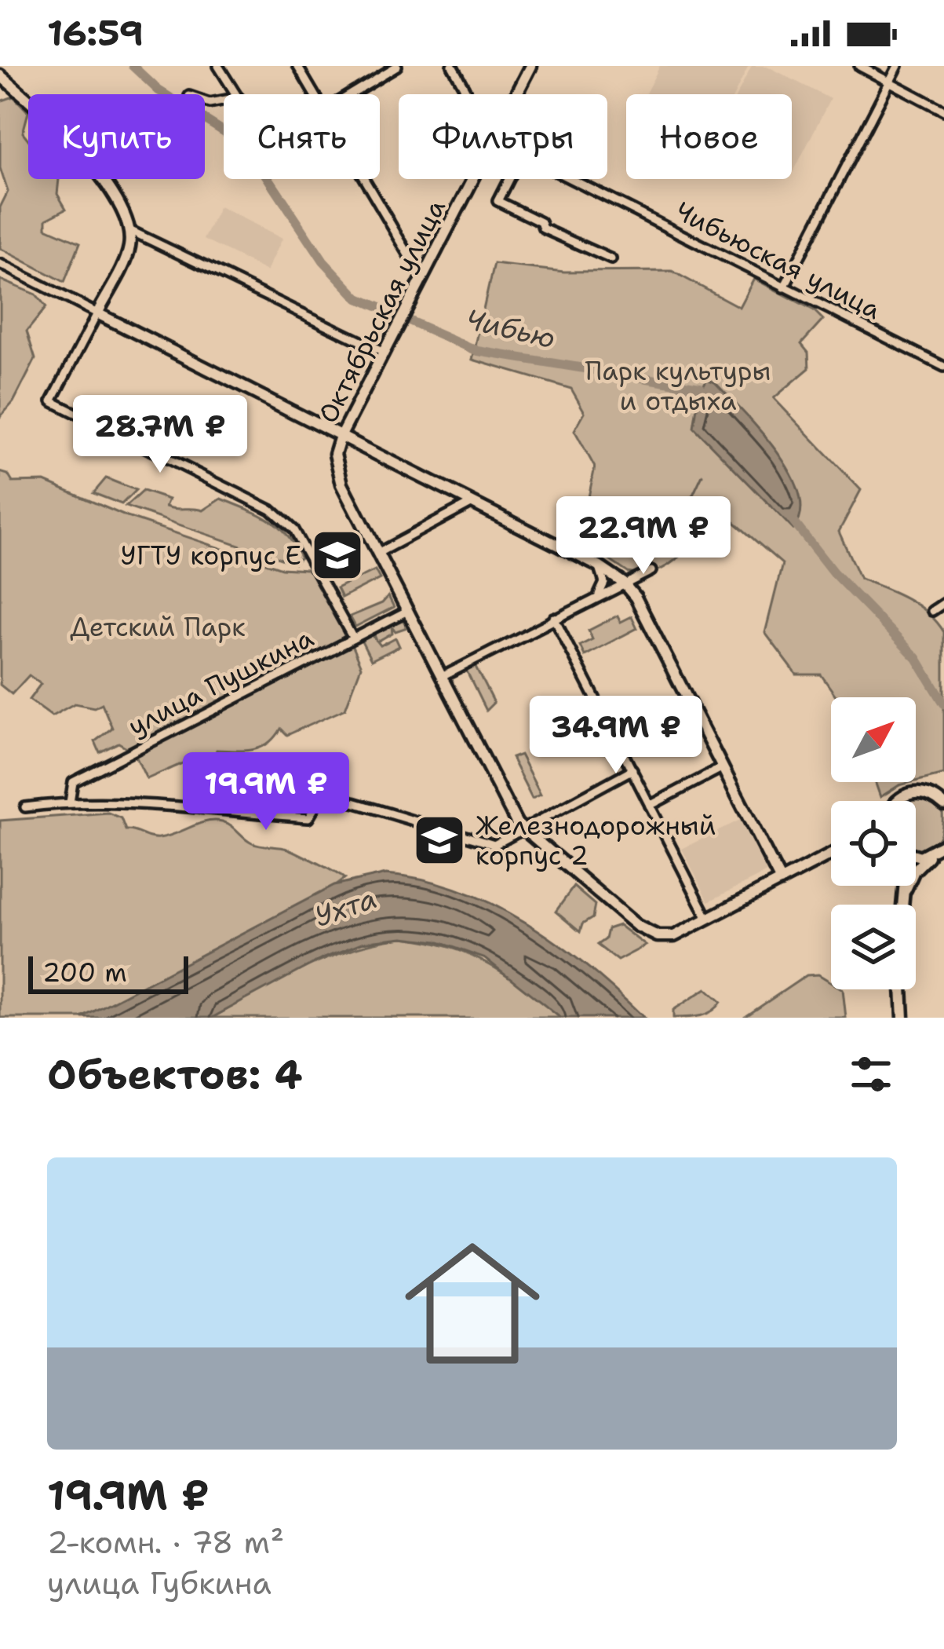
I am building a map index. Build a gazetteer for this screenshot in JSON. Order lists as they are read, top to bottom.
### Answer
{
  "streets": {
    "main road": ["Октябрьская улица"],
    "street": ["Чибьюская улица", "улица Пушкина"]
  },
  "crossings": [
    ["Октябрьская улица", "улица Пушкина"]
  ],
  "water": ["Чибью", "Ухта"],
  "parks": ["Парк культуры и отдыха", "Детский Парк"],
  "places": {
    "school or university": ["УГТУ корпус Е", "Железнодорожный корпус 2"]
  },
  "scale_bar": "200 m",
  "north": "top right",
  "page": {
    "status": "16:59",
    "chip": [
      "Купить",
      "Снять",
      "Фильтры",
      "Новое"
    ],
    "price": [
      "28.7M ₽",
      "22.9M ₽",
      "34.9M ₽",
      "19.9M ₽"
    ],
    "scale": "200 m",
    "heading": "Объектов: 4",
    "list": [
      {
        "name": "19.9M ₽",
        "note": "2-комн. · 78 m² · улица Губкина"
      }
    ]
  }
}
